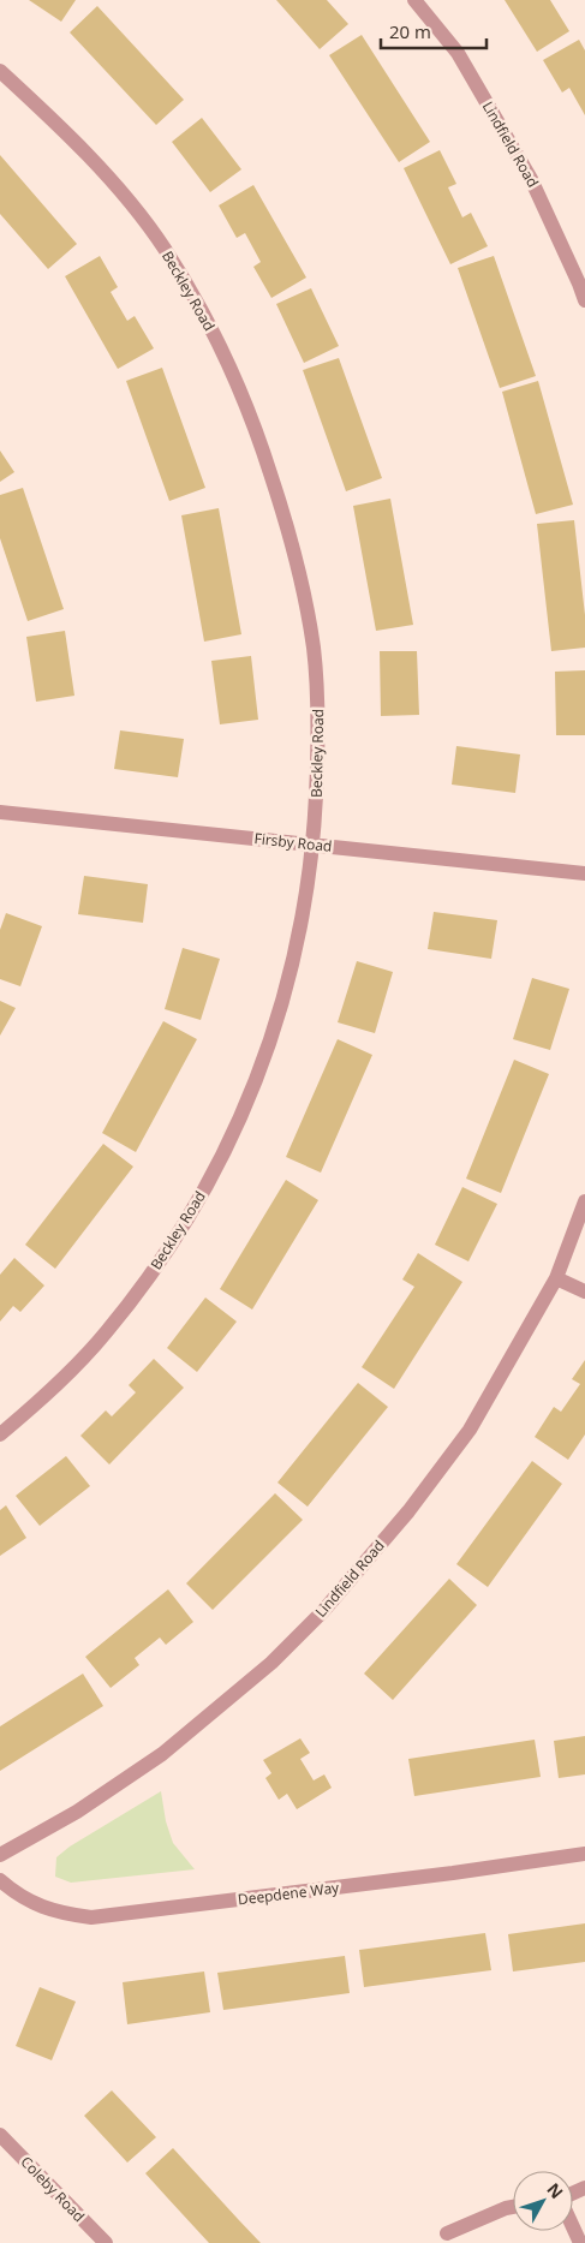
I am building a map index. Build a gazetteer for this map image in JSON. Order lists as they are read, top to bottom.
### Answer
{
  "streets": {
    "street": [
      "Lindfield Road",
      "Beckley Road",
      "Firsby Road",
      "Deepdene Way",
      "Coleby Road"
    ]
  },
  "crossings": [
    ["Beckley Road", "Firsby Road"]
  ],
  "scale_bar": "20 m",
  "north": "top right"
}
